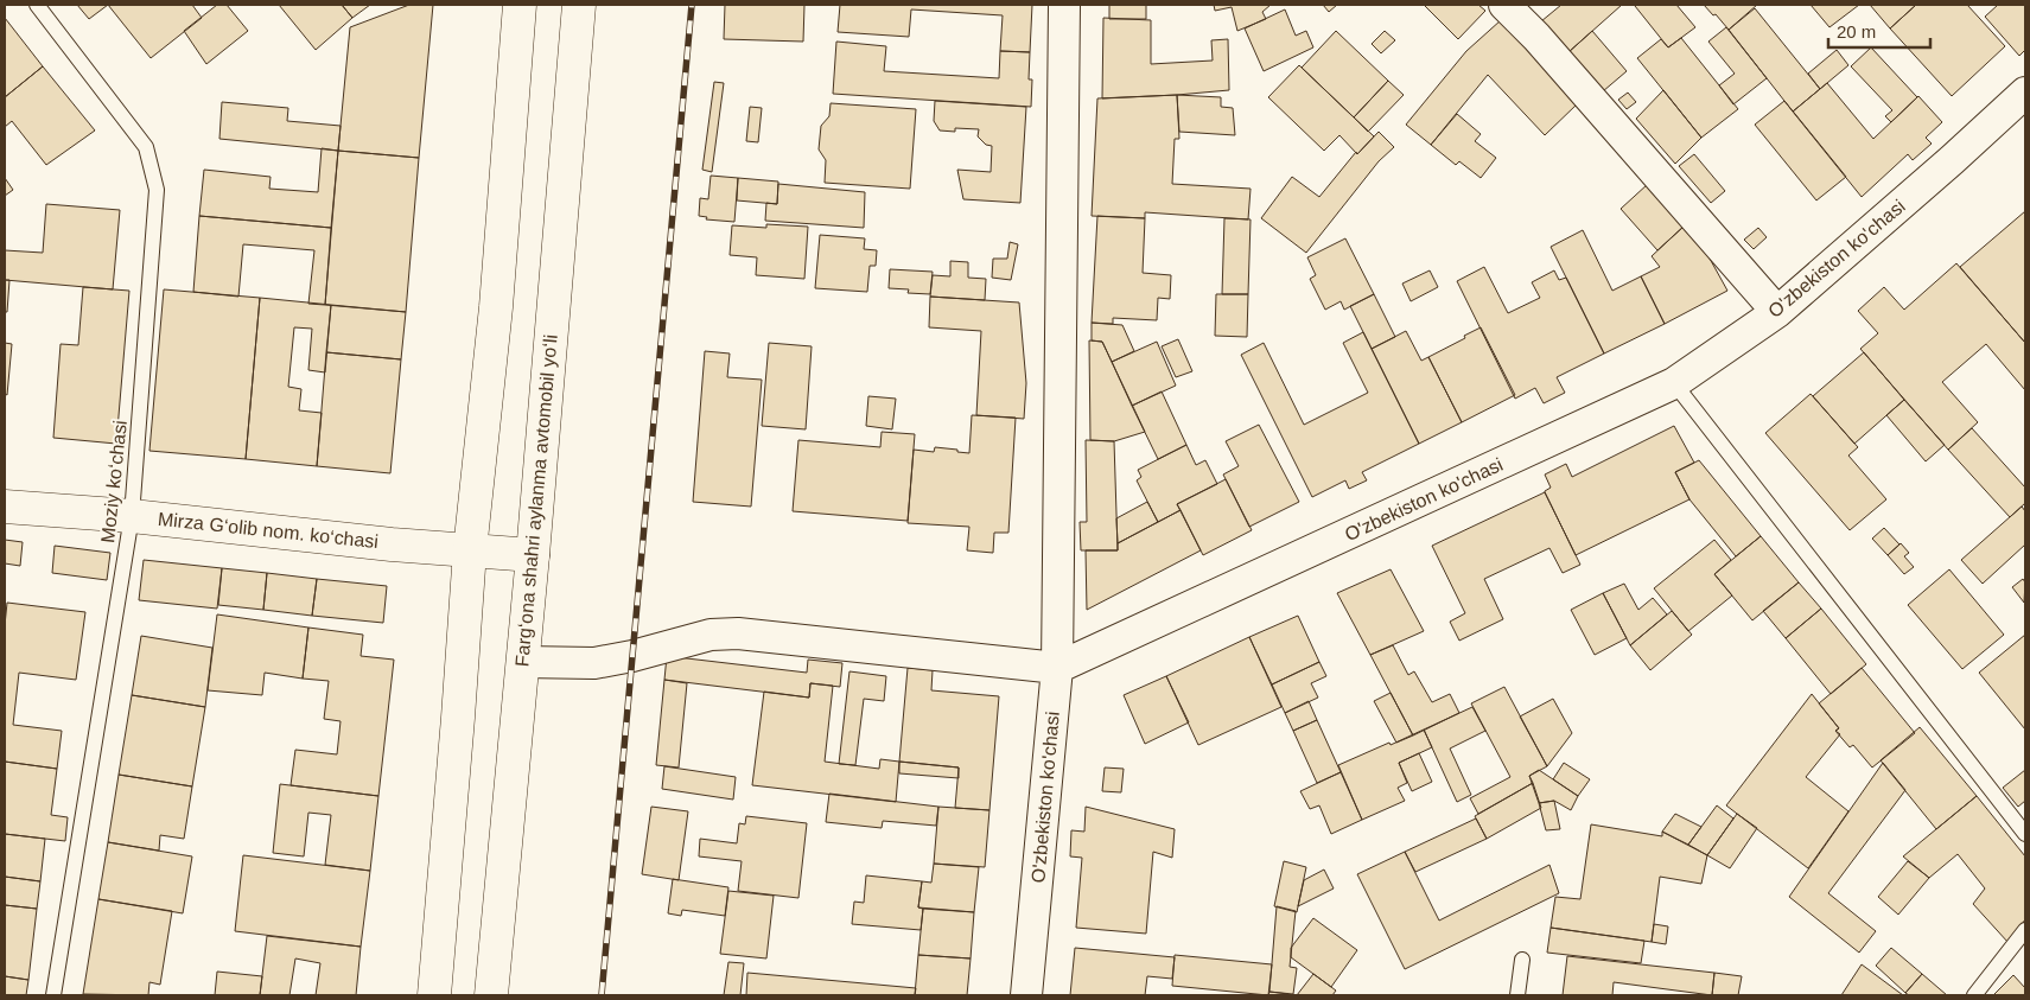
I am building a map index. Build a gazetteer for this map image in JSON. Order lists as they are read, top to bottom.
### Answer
{
  "streets": {
    "main road": ["Fargʻona shahri aylanma avtomobil yoʻli", "Mirza G‘olib nom. ko‘chasi"],
    "street": ["O'zbekiston ko'chasi"],
    "lane": ["Moziy koʻchasi"]
  },
  "crossings": [
    ["Moziy koʻchasi", "Mirza G‘olib nom. ko‘chasi"],
    ["Fargʻona shahri aylanma avtomobil yoʻli", "Mirza G‘olib nom. ko‘chasi"]
  ],
  "scale_bar": "20 m"
}
